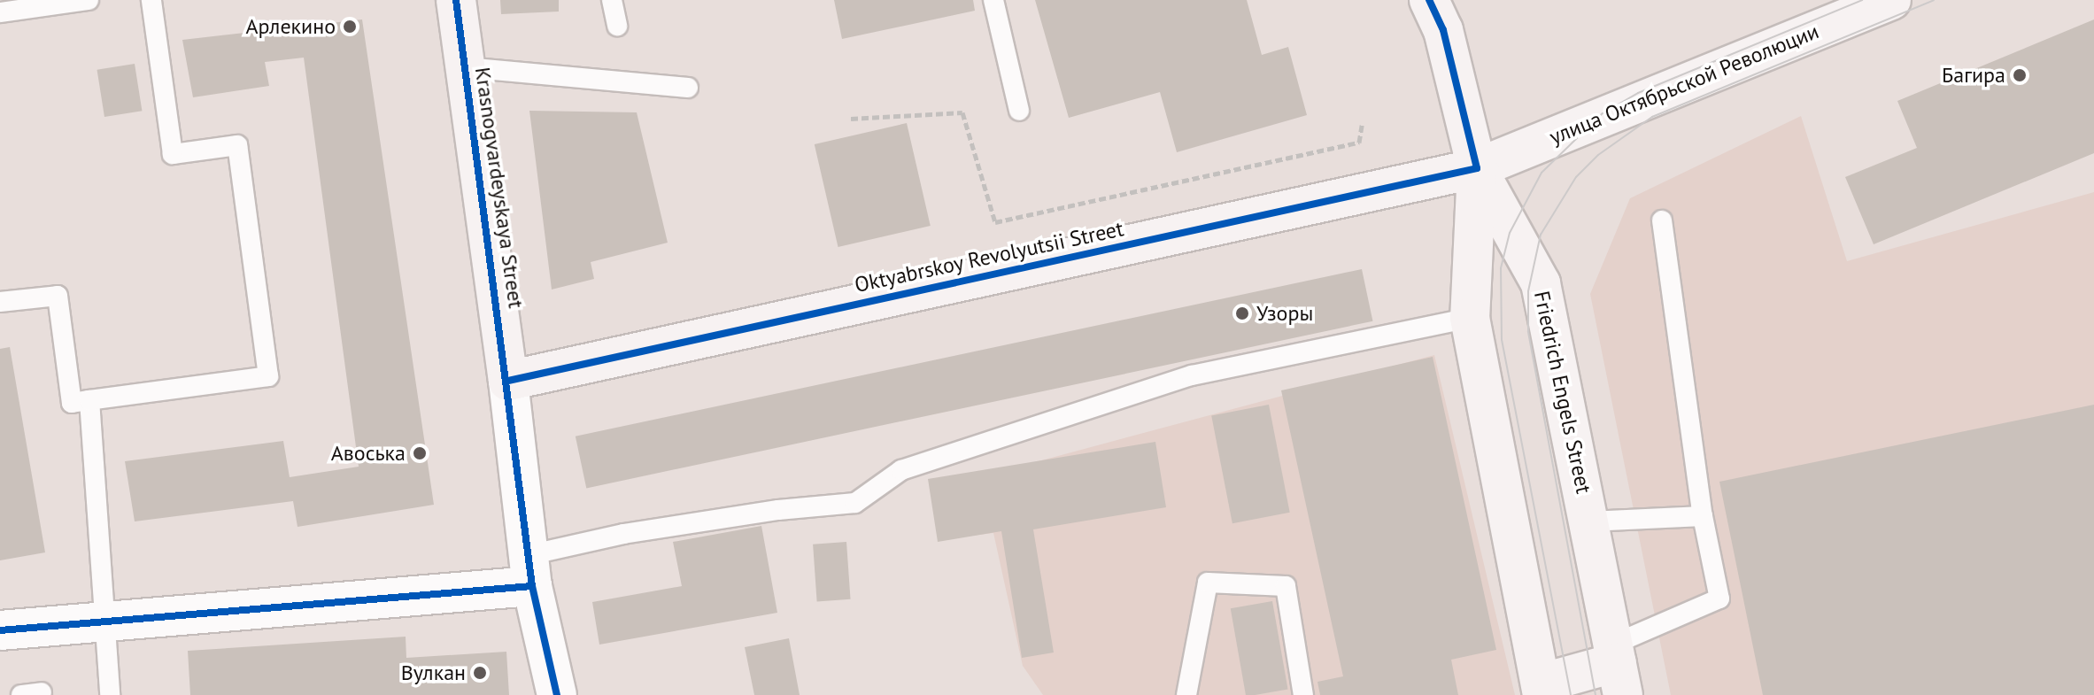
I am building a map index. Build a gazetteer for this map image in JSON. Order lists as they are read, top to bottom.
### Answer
{
  "streets": {
    "main road": [
      "улица Октябрьской Революции",
      "Krasnogvardeyskaya Street",
      "Oktyabrskoy Revolyutsii Street",
      "Friedrich Engels Street"
    ]
  },
  "crossings": [
    ["улица Октябрьской Революции", "Oktyabrskoy Revolyutsii Street"],
    ["улица Октябрьской Революции", "Friedrich Engels Street"],
    ["Krasnogvardeyskaya Street", "Oktyabrskoy Revolyutsii Street"],
    ["Oktyabrskoy Revolyutsii Street", "Friedrich Engels Street"]
  ],
  "places": [
    "Арлекино",
    "Багира",
    "Узоры",
    "Авоська",
    "Вулкан"
  ]
}
